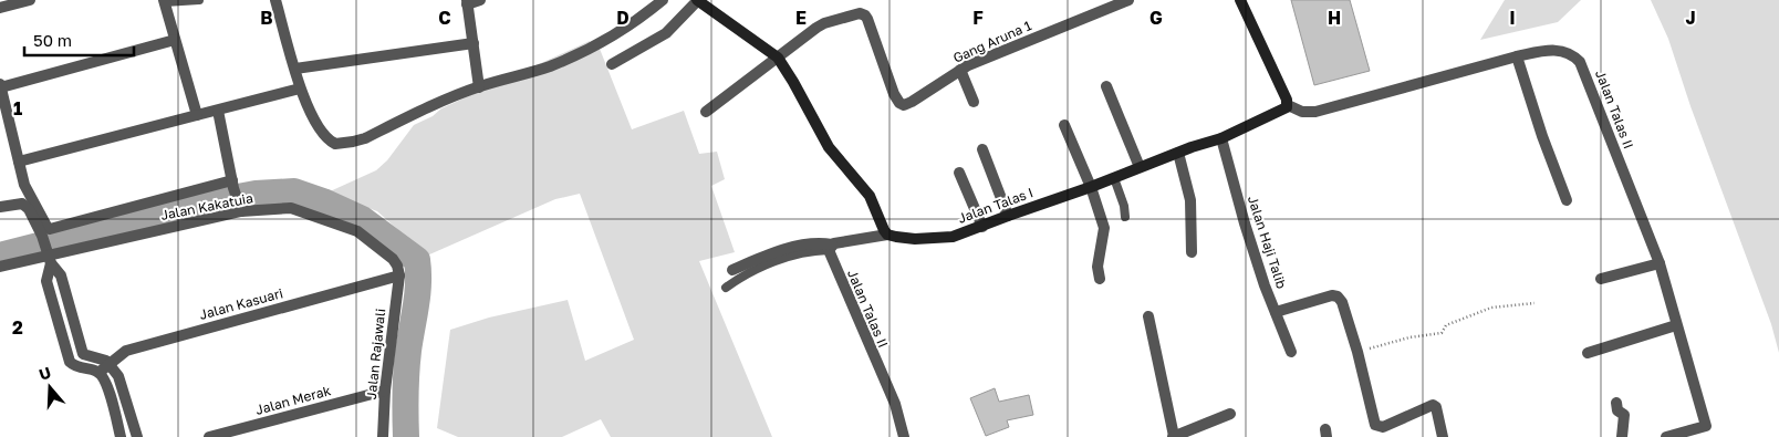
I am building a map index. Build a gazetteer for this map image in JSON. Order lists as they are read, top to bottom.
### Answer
{
  "streets": {
    "street": [
      "Gang Aruna 1",
      "Jalan Talas II",
      "Jalan Talas I",
      "Jalan Kakatuia",
      "Jalan Haji Talib",
      "Jalan Kasuari",
      "Jalan Rajawali",
      "Jalan Merak"
    ]
  },
  "crossings": [
    ["Jalan Talas II", "Jalan Talas I"],
    ["Jalan Talas I", "Jalan Haji Talib"],
    ["Jalan Kakatuia", "Jalan Kasuari"],
    ["Jalan Kakatuia", "Jalan Rajawali"],
    ["Jalan Kasuari", "Jalan Rajawali"],
    ["Jalan Rajawali", "Jalan Merak"]
  ],
  "scale_bar": "50 m",
  "north": "top",
  "grid": {
    "columns": [
      "B",
      "C",
      "D",
      "E",
      "F",
      "G",
      "H",
      "I",
      "J"
    ],
    "rows": ["1", "2"]
  }
}
